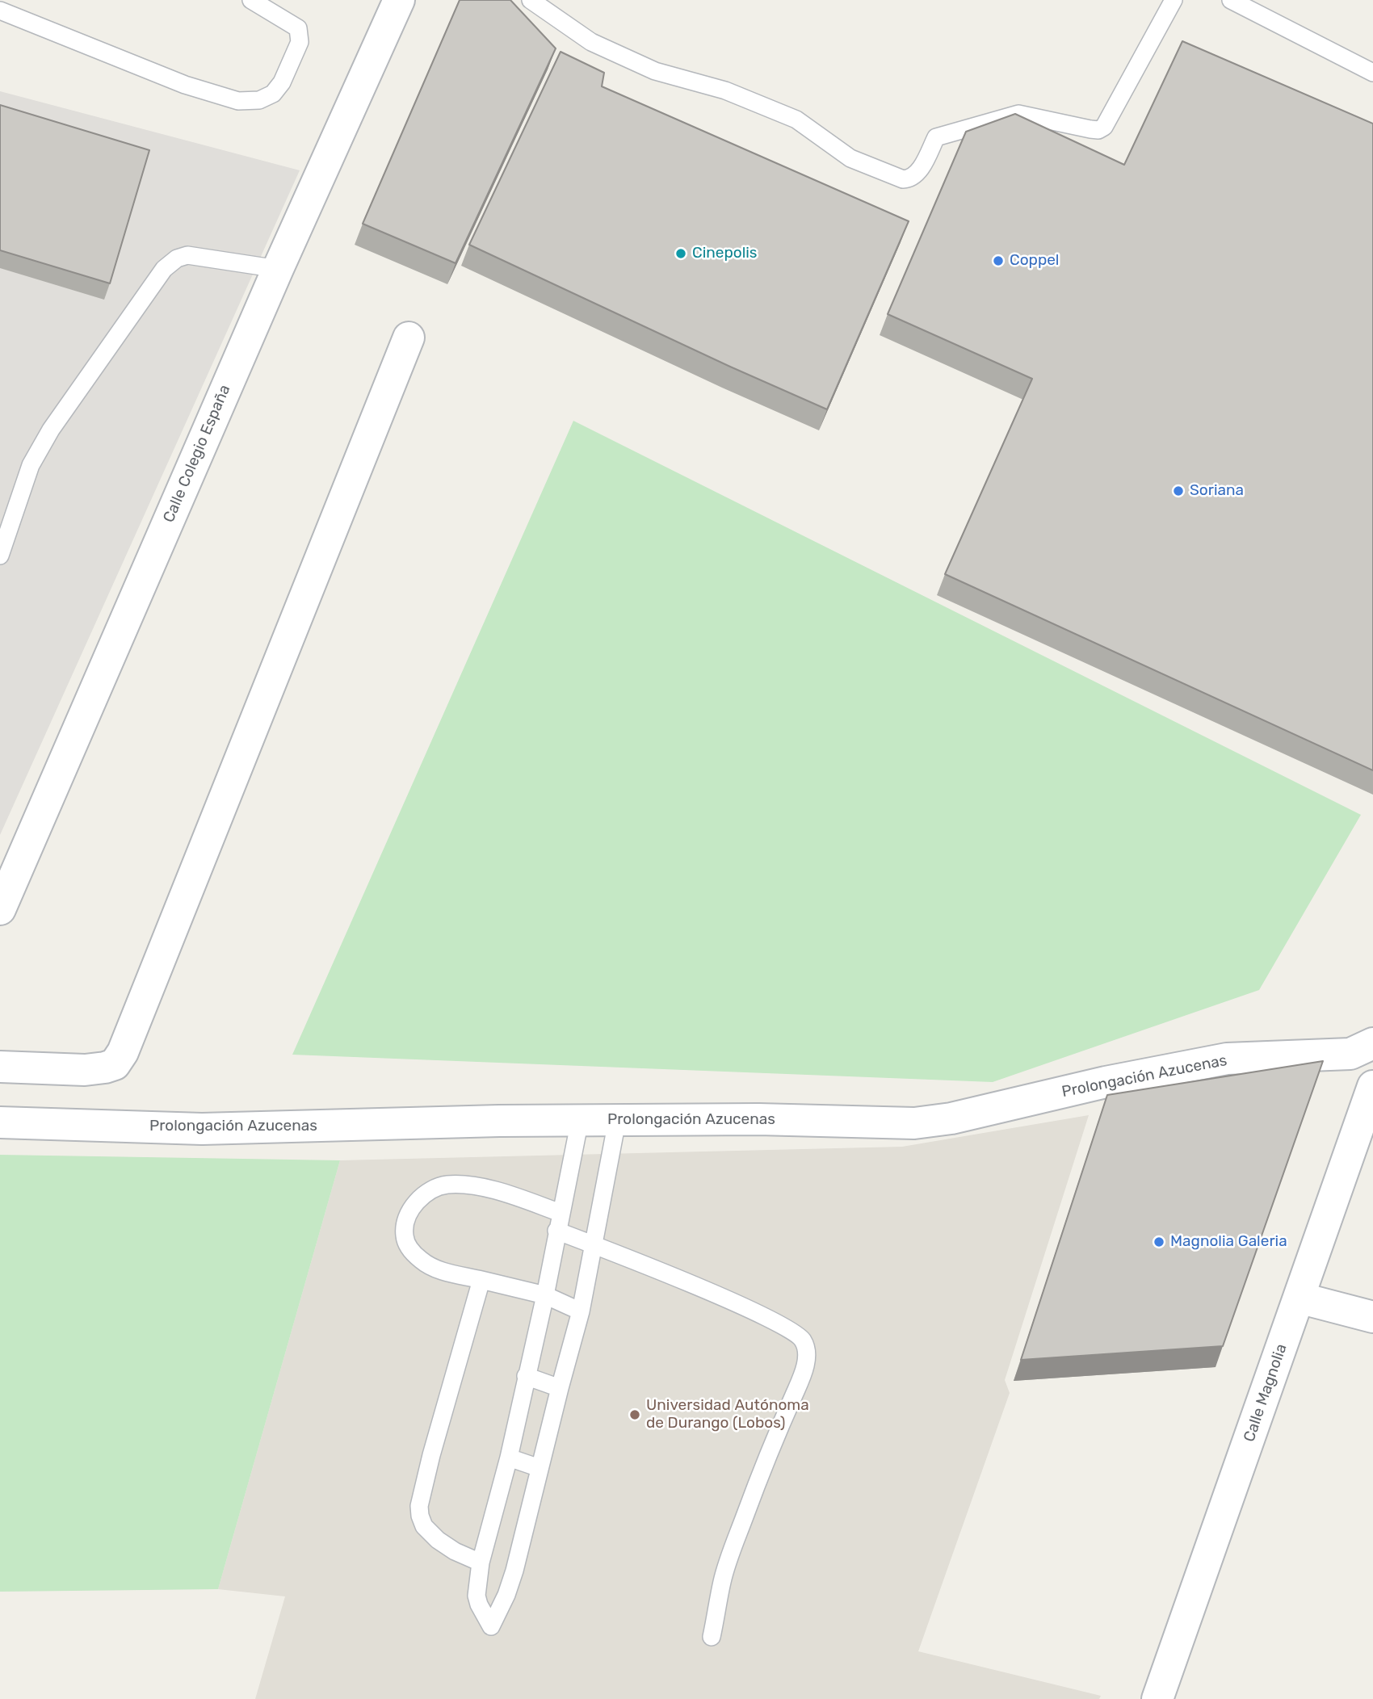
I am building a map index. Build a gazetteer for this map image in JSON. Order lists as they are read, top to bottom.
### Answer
{
  "streets": {
    "street": ["Calle Colegio España", "Prolongación Azucenas", "Calle Magnolia"]
  },
  "places": [
    "Cinepolis",
    "Coppel",
    "Soriana",
    "Magnolia Galeria",
    "Universidad Autónoma de Durango (Lobos)"
  ]
}
